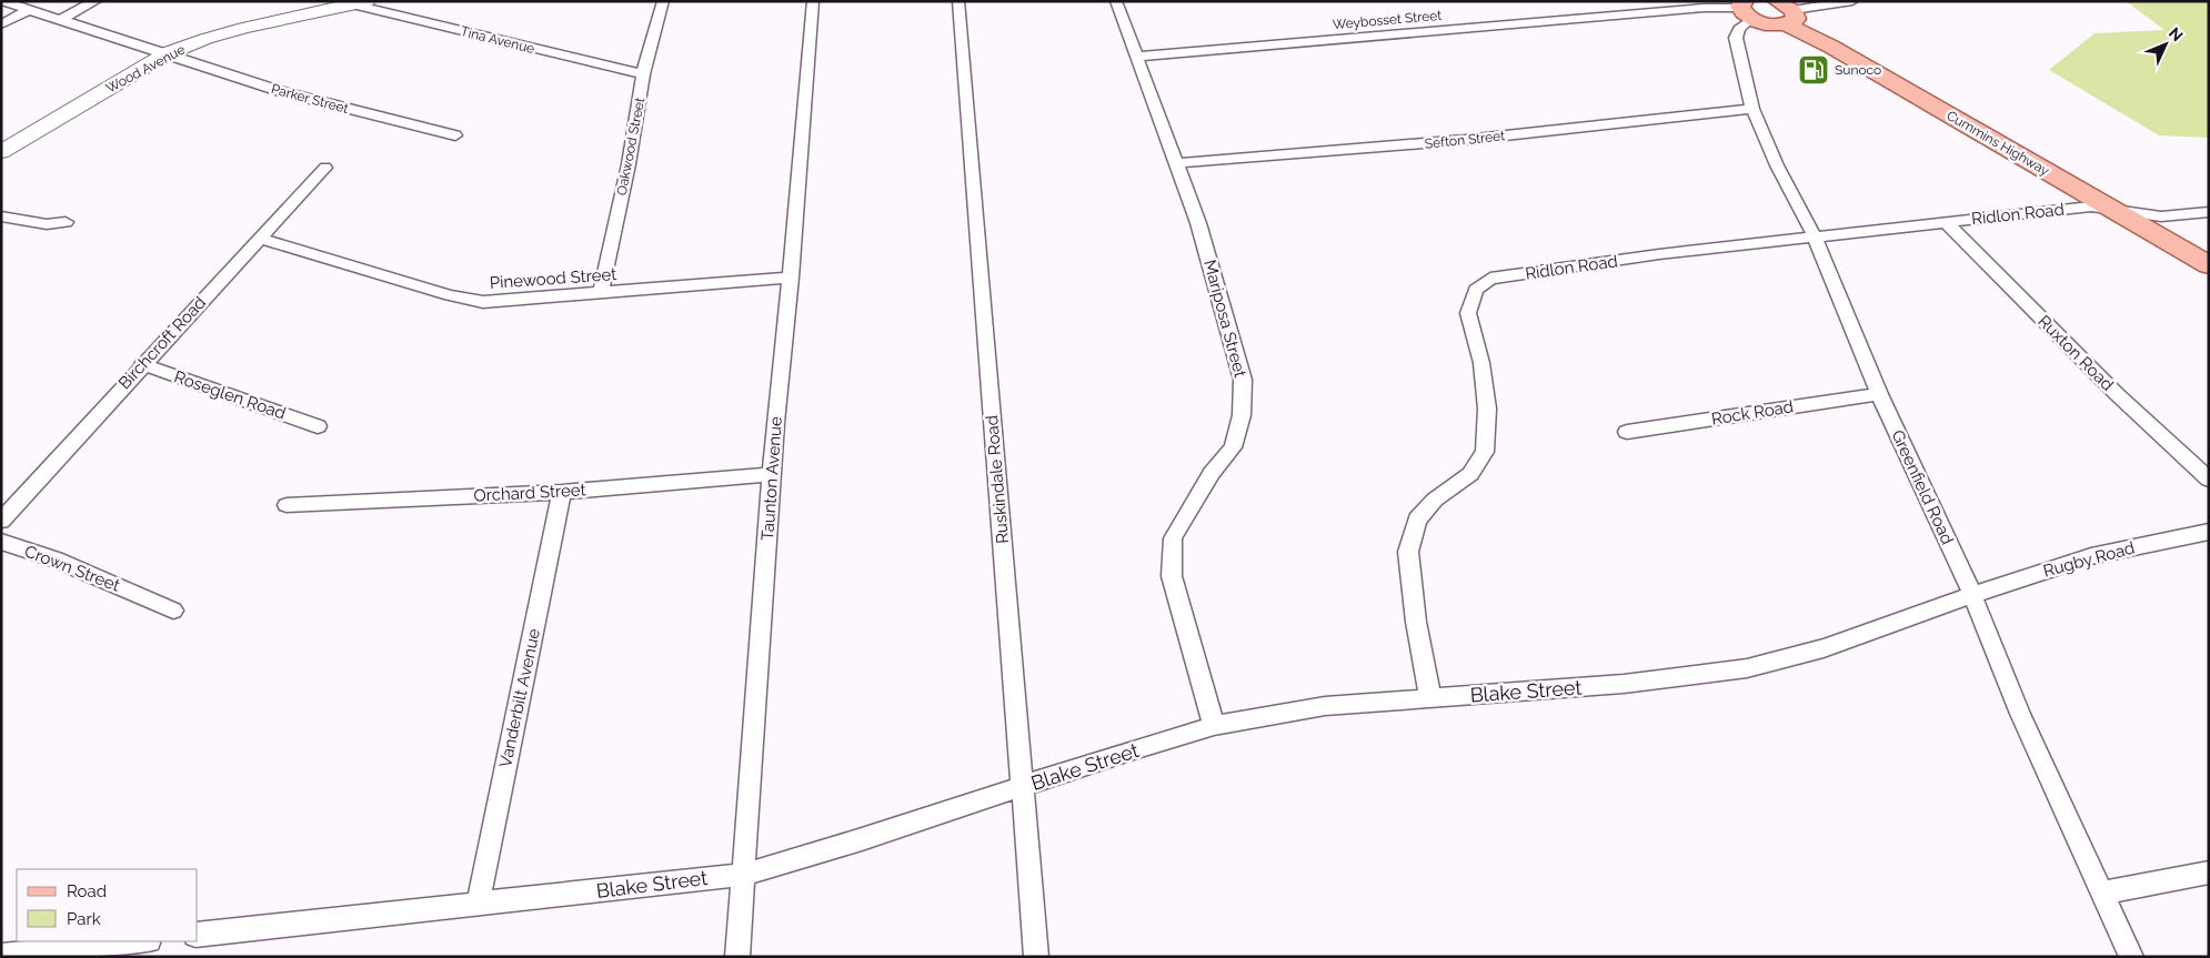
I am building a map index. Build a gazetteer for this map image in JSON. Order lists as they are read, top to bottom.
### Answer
{
  "streets": {
    "main road": ["Wood Avenue", "Cummins Highway"],
    "street": [
      "Weybosset Street",
      "Tina Avenue",
      "Parker Street",
      "Sefton Street",
      "Oakwood Street",
      "Ridlon Road",
      "Pinewood Street",
      "Mariposa Street",
      "Birchcroft Road",
      "Ruxton Road",
      "Roseglen Road",
      "Rock Road",
      "Taunton Avenue",
      "Ruskindale Road",
      "Greenfield Road",
      "Orchard Street",
      "Rugby Road",
      "Crown Street",
      "Blake Street",
      "Vanderbilt Avenue"
    ]
  },
  "crossings": [
    ["Weybosset Street", "Cummins Highway"],
    ["Weybosset Street", "Mariposa Street"],
    ["Weybosset Street", "Greenfield Road"],
    ["Tina Avenue", "Wood Avenue"],
    ["Tina Avenue", "Oakwood Street"],
    ["Wood Avenue", "Parker Street"],
    ["Sefton Street", "Mariposa Street"],
    ["Sefton Street", "Greenfield Road"],
    ["Cummins Highway", "Ridlon Road"],
    ["Cummins Highway", "Greenfield Road"],
    ["Oakwood Street", "Pinewood Street"],
    ["Ridlon Road", "Ruxton Road"],
    ["Ridlon Road", "Greenfield Road"],
    ["Ridlon Road", "Blake Street"],
    ["Pinewood Street", "Birchcroft Road"],
    ["Pinewood Street", "Taunton Avenue"],
    ["Mariposa Street", "Blake Street"],
    ["Birchcroft Road", "Roseglen Road"],
    ["Rock Road", "Greenfield Road"],
    ["Taunton Avenue", "Orchard Street"],
    ["Taunton Avenue", "Blake Street"],
    ["Ruskindale Road", "Blake Street"],
    ["Greenfield Road", "Rugby Road"],
    ["Greenfield Road", "Blake Street"],
    ["Orchard Street", "Vanderbilt Avenue"],
    ["Rugby Road", "Blake Street"],
    ["Blake Street", "Vanderbilt Avenue"]
  ],
  "places": {
    "fuel station": ["Sunoco"]
  },
  "legend": ["Road", "Park"],
  "north": "top right"
}
